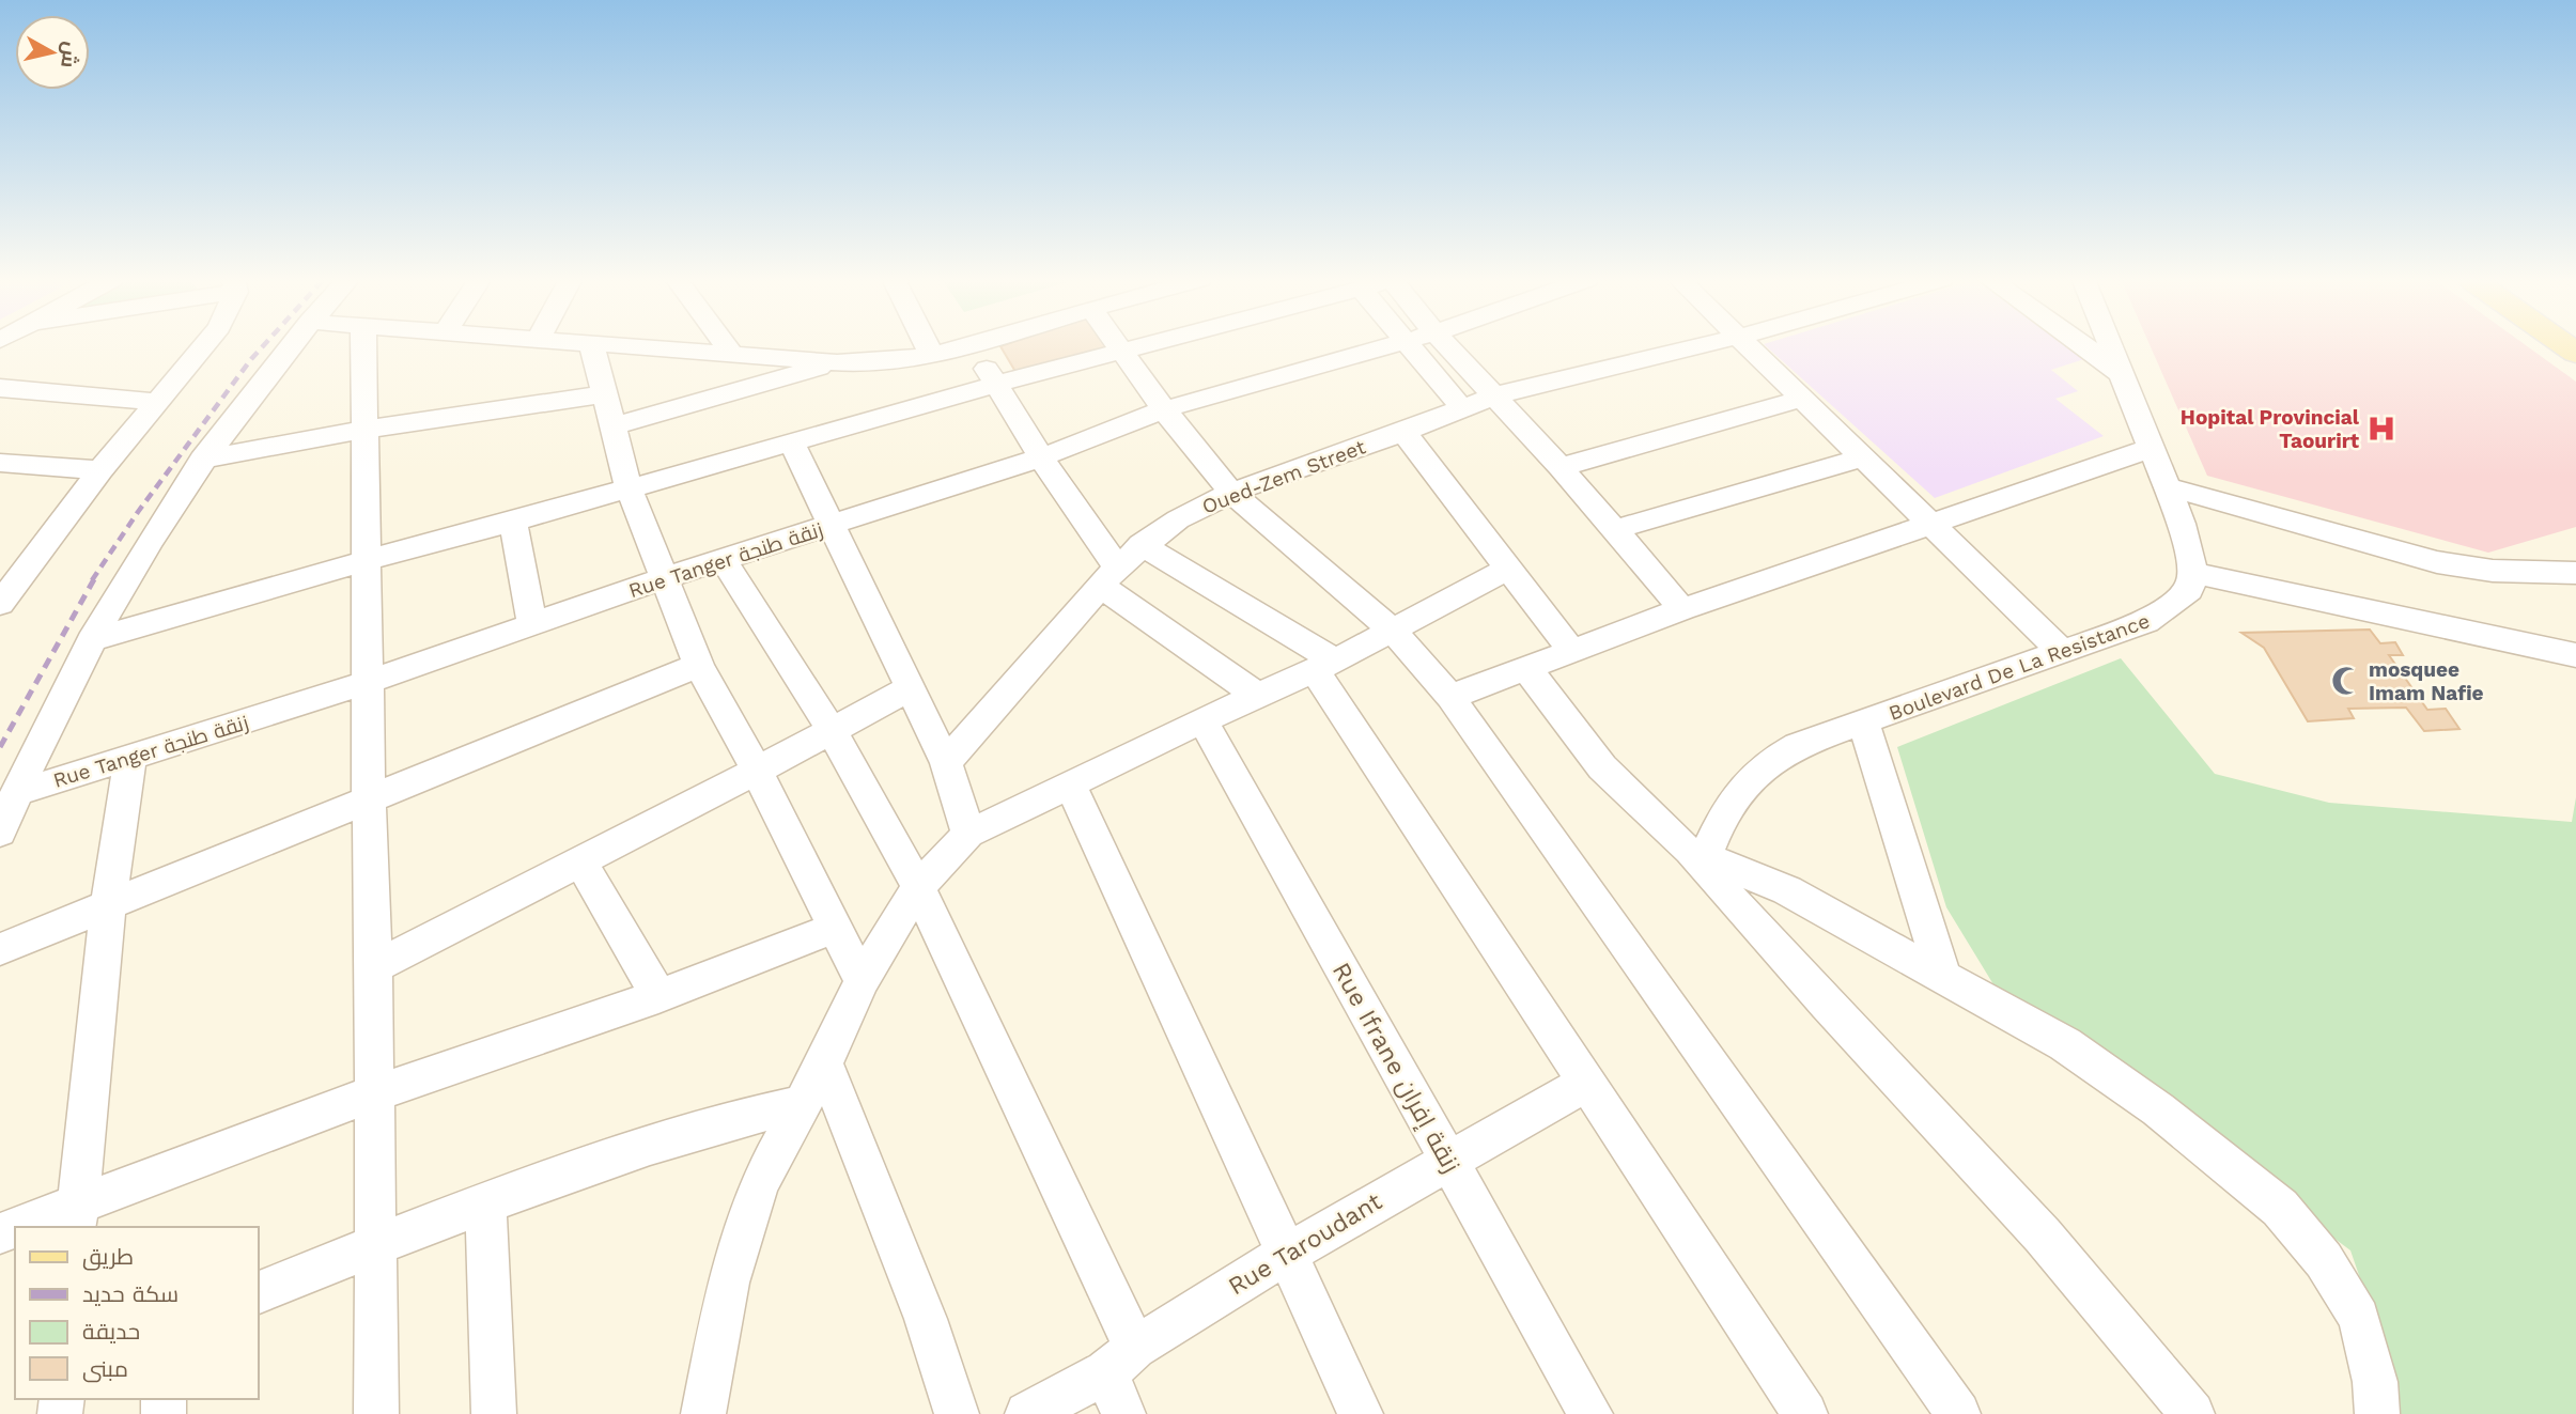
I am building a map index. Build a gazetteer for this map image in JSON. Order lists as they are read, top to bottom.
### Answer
{
  "streets": {
    "street": [
      "Oued-Zem Street",
      "Rue Tanger زنقة طنجة",
      "Boulevard De La Resistance",
      "Rue Ifrane زنقة إفران",
      "Rue Taroudant"
    ]
  },
  "crossings": [
    ["Rue Ifrane زنقة إفران", "Rue Taroudant"]
  ],
  "places": {
    "hospital": ["Hopital Provincial Taourirt"],
    "mosque": ["mosquee Imam Nafie"]
  },
  "legend": [
    "طريق",
    "سكة حديد",
    "حديقة",
    "مبنى"
  ],
  "north": "right"
}
